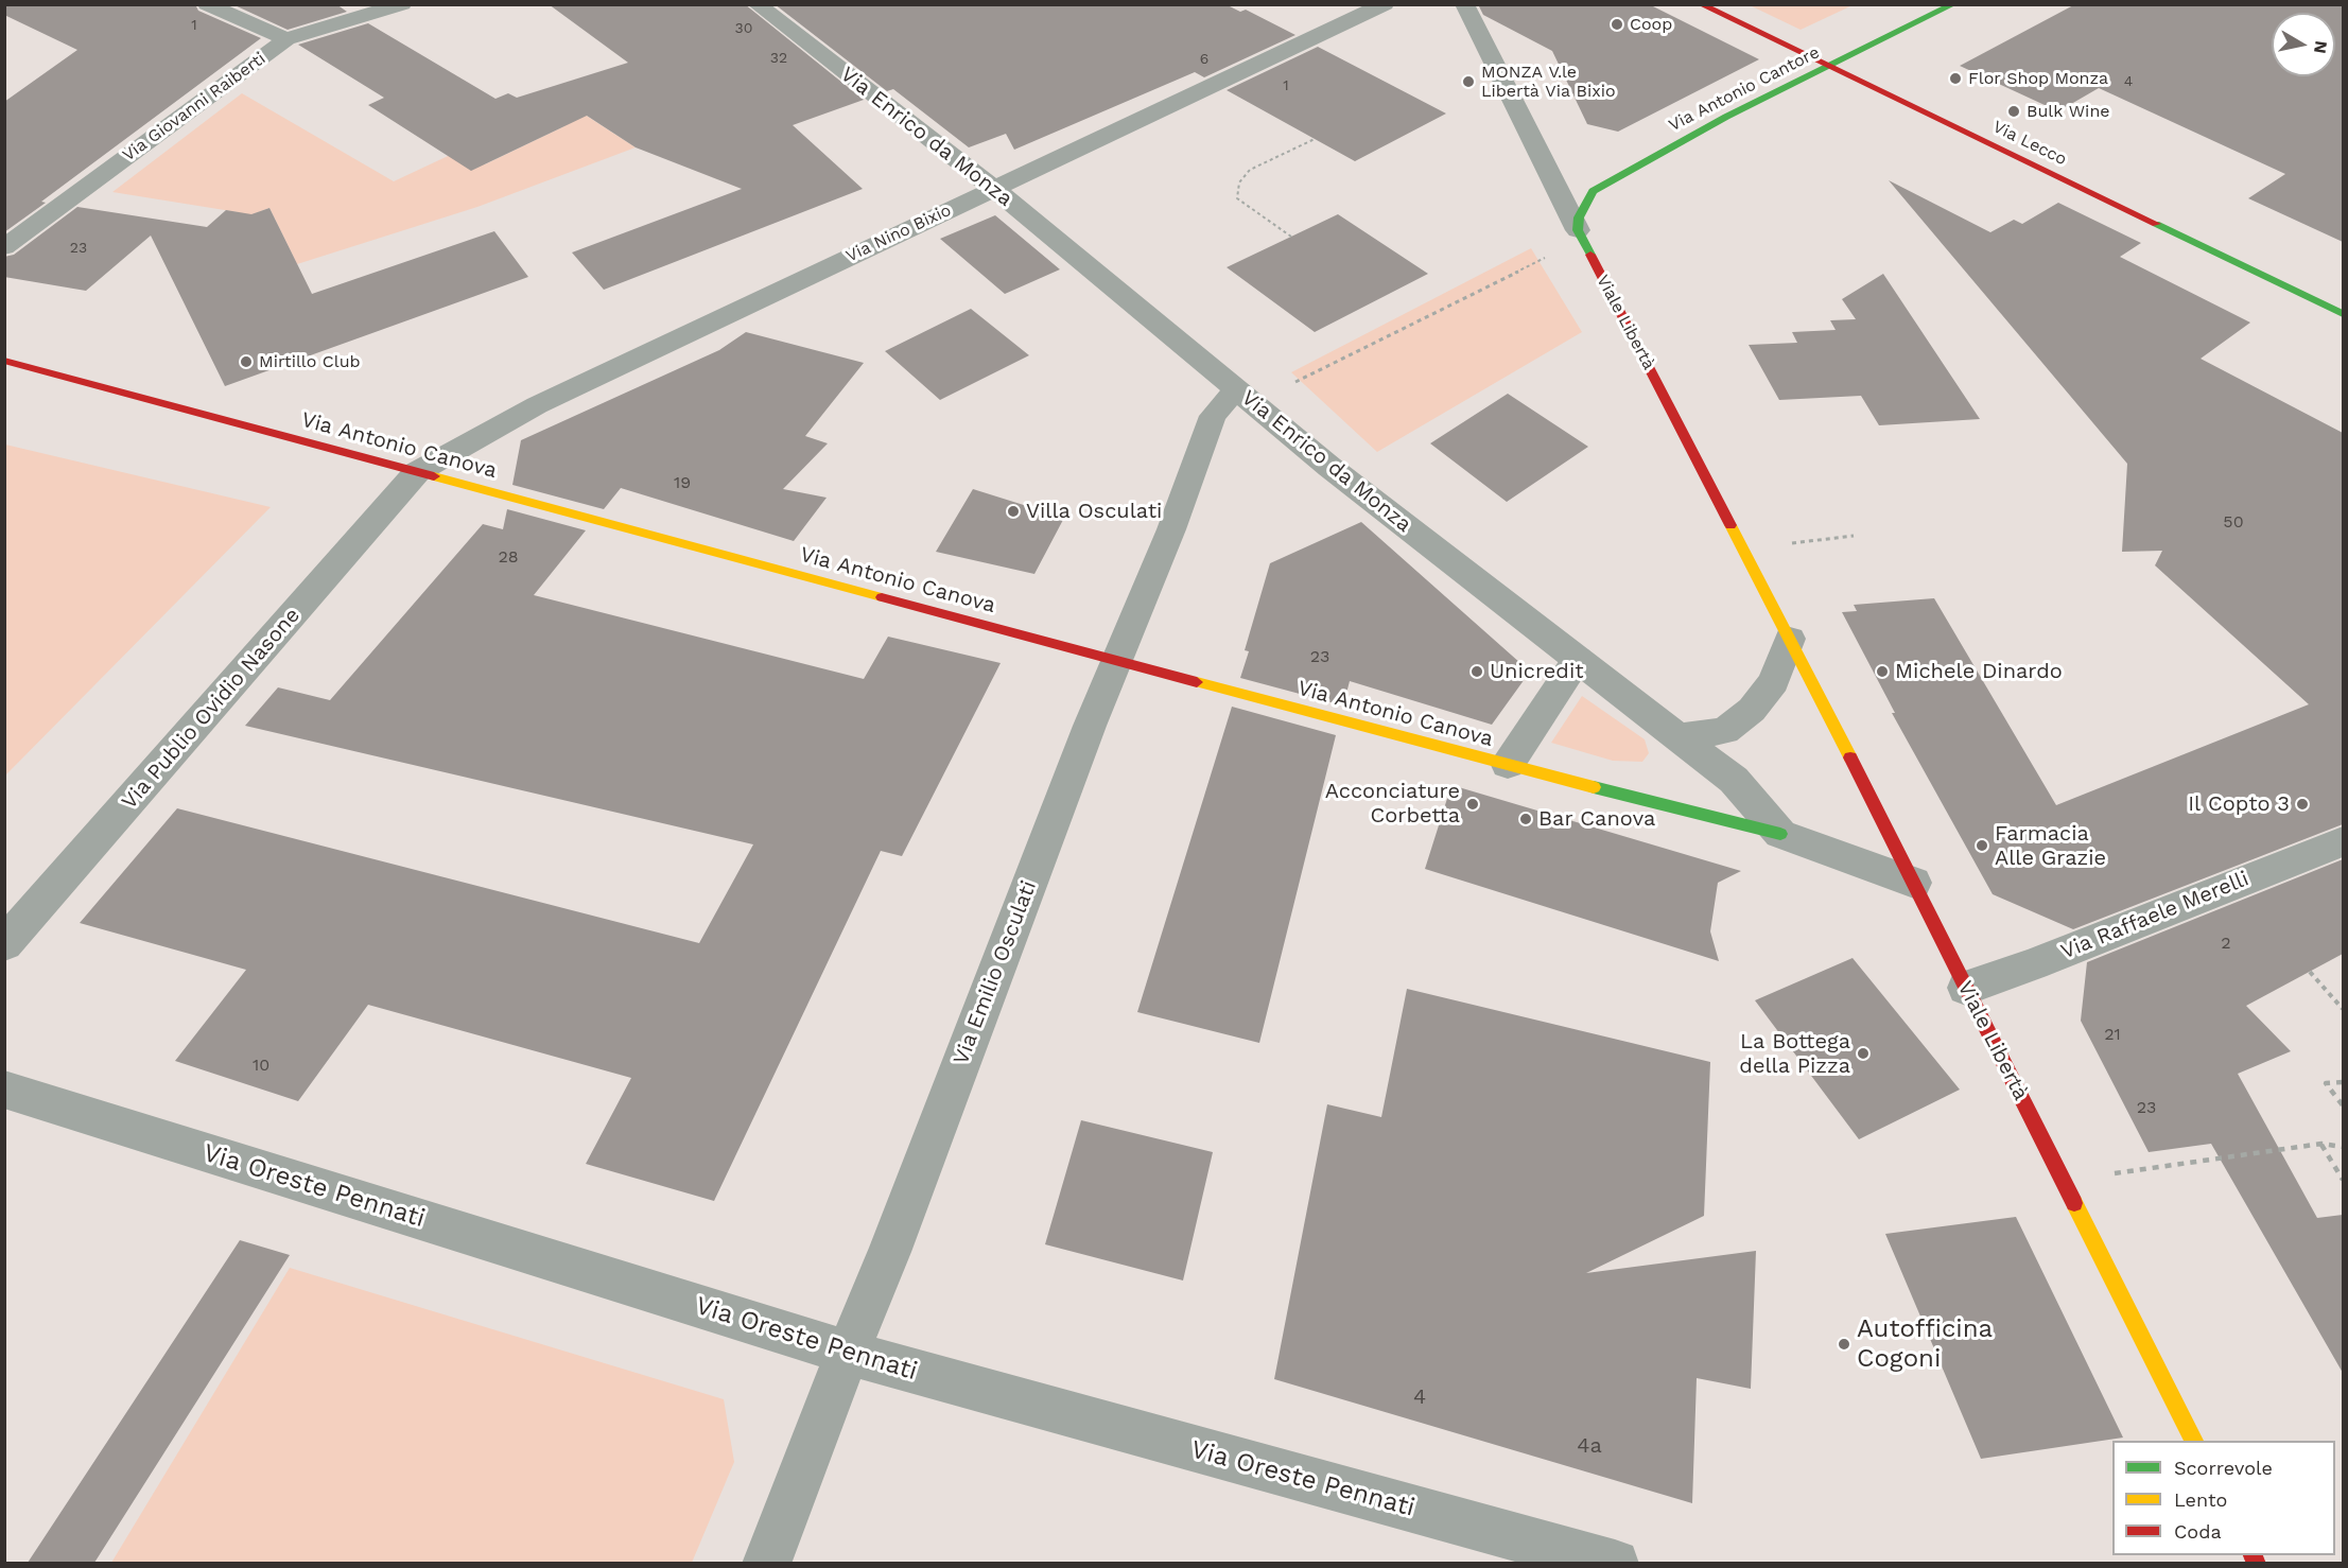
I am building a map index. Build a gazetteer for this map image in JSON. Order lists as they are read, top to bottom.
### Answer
{
  "streets": {
    "main road": [
      "Via Antonio Cantore",
      "Via Lecco",
      "Viale Libertà",
      "Via Antonio Canova"
    ],
    "street": [
      "Via Giovanni Raiberti",
      "Via Enrico da Monza",
      "Via Nino Bixio",
      "Via Publio Ovidio Nasone",
      "Via Raffaele Merelli",
      "Via Emilio Osculati",
      "Via Oreste Pennati"
    ]
  },
  "crossings": [
    ["Via Antonio Cantore", "Via Lecco"],
    ["Via Antonio Cantore", "Viale Libertà"],
    ["Via Enrico da Monza", "Via Nino Bixio"],
    ["Via Enrico da Monza", "Viale Libertà"],
    ["Via Enrico da Monza", "Via Antonio Canova"],
    ["Via Enrico da Monza", "Via Emilio Osculati"],
    ["Via Nino Bixio", "Via Antonio Canova"],
    ["Via Nino Bixio", "Via Publio Ovidio Nasone"],
    ["Viale Libertà", "Via Raffaele Merelli"],
    ["Via Antonio Canova", "Via Publio Ovidio Nasone"],
    ["Via Antonio Canova", "Via Emilio Osculati"],
    ["Via Emilio Osculati", "Via Oreste Pennati"]
  ],
  "places": [
    "Coop",
    "Flor Shop Monza",
    "MONZA V.le Libertà Via Bixio",
    "Bulk Wine",
    "Mirtillo Club",
    "Villa Osculati",
    "Unicredit",
    "Michele Dinardo",
    "Acconciature Corbetta",
    "Il Copto 3",
    "Bar Canova",
    "Farmacia Alle Grazie",
    "La Bottega della Pizza",
    "Autofficina Cogoni"
  ],
  "house_numbers": [
    "1",
    "30",
    "32",
    "6",
    "4",
    "1",
    "23",
    "19",
    "50",
    "28",
    "23",
    "2",
    "21",
    "10",
    "23",
    "4",
    "4a"
  ],
  "legend": ["Scorrevole", "Lento", "Coda"],
  "north": "right"
}
